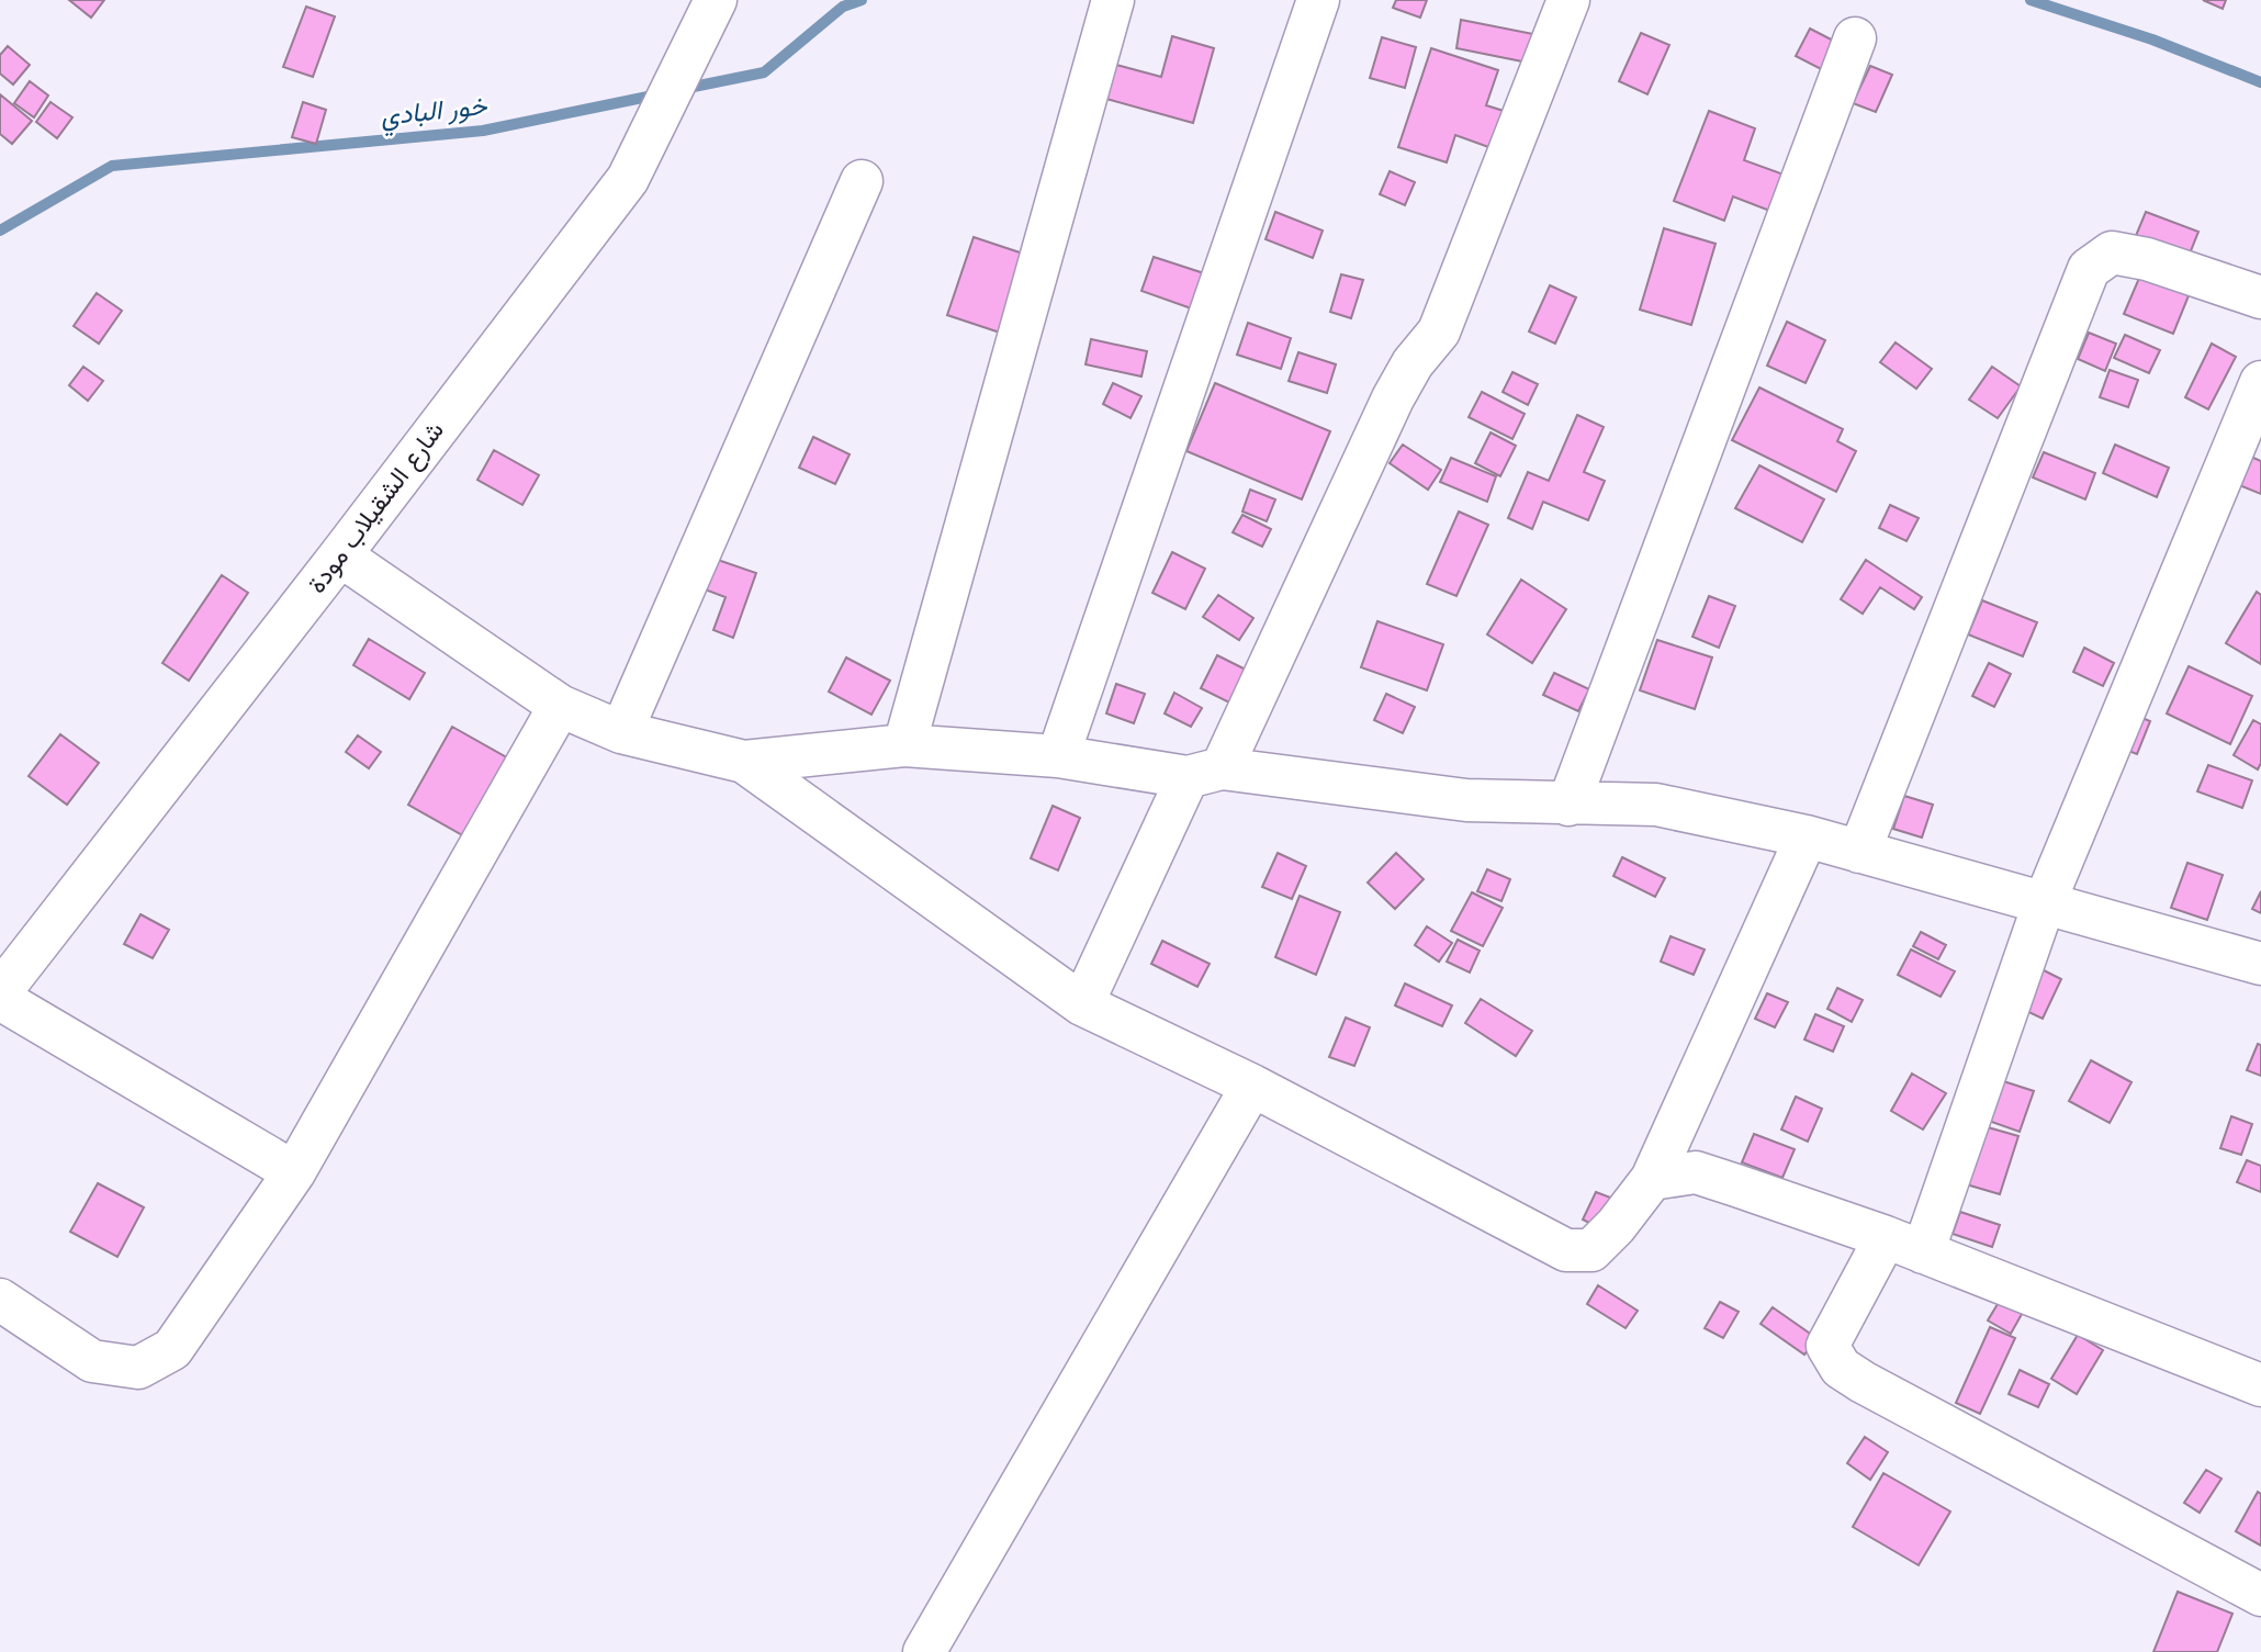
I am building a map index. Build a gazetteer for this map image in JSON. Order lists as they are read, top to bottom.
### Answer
{
  "streets": {
    "street": ["شارع الشقيلاب مودة"]
  },
  "water": ["خور البادي"]
}
